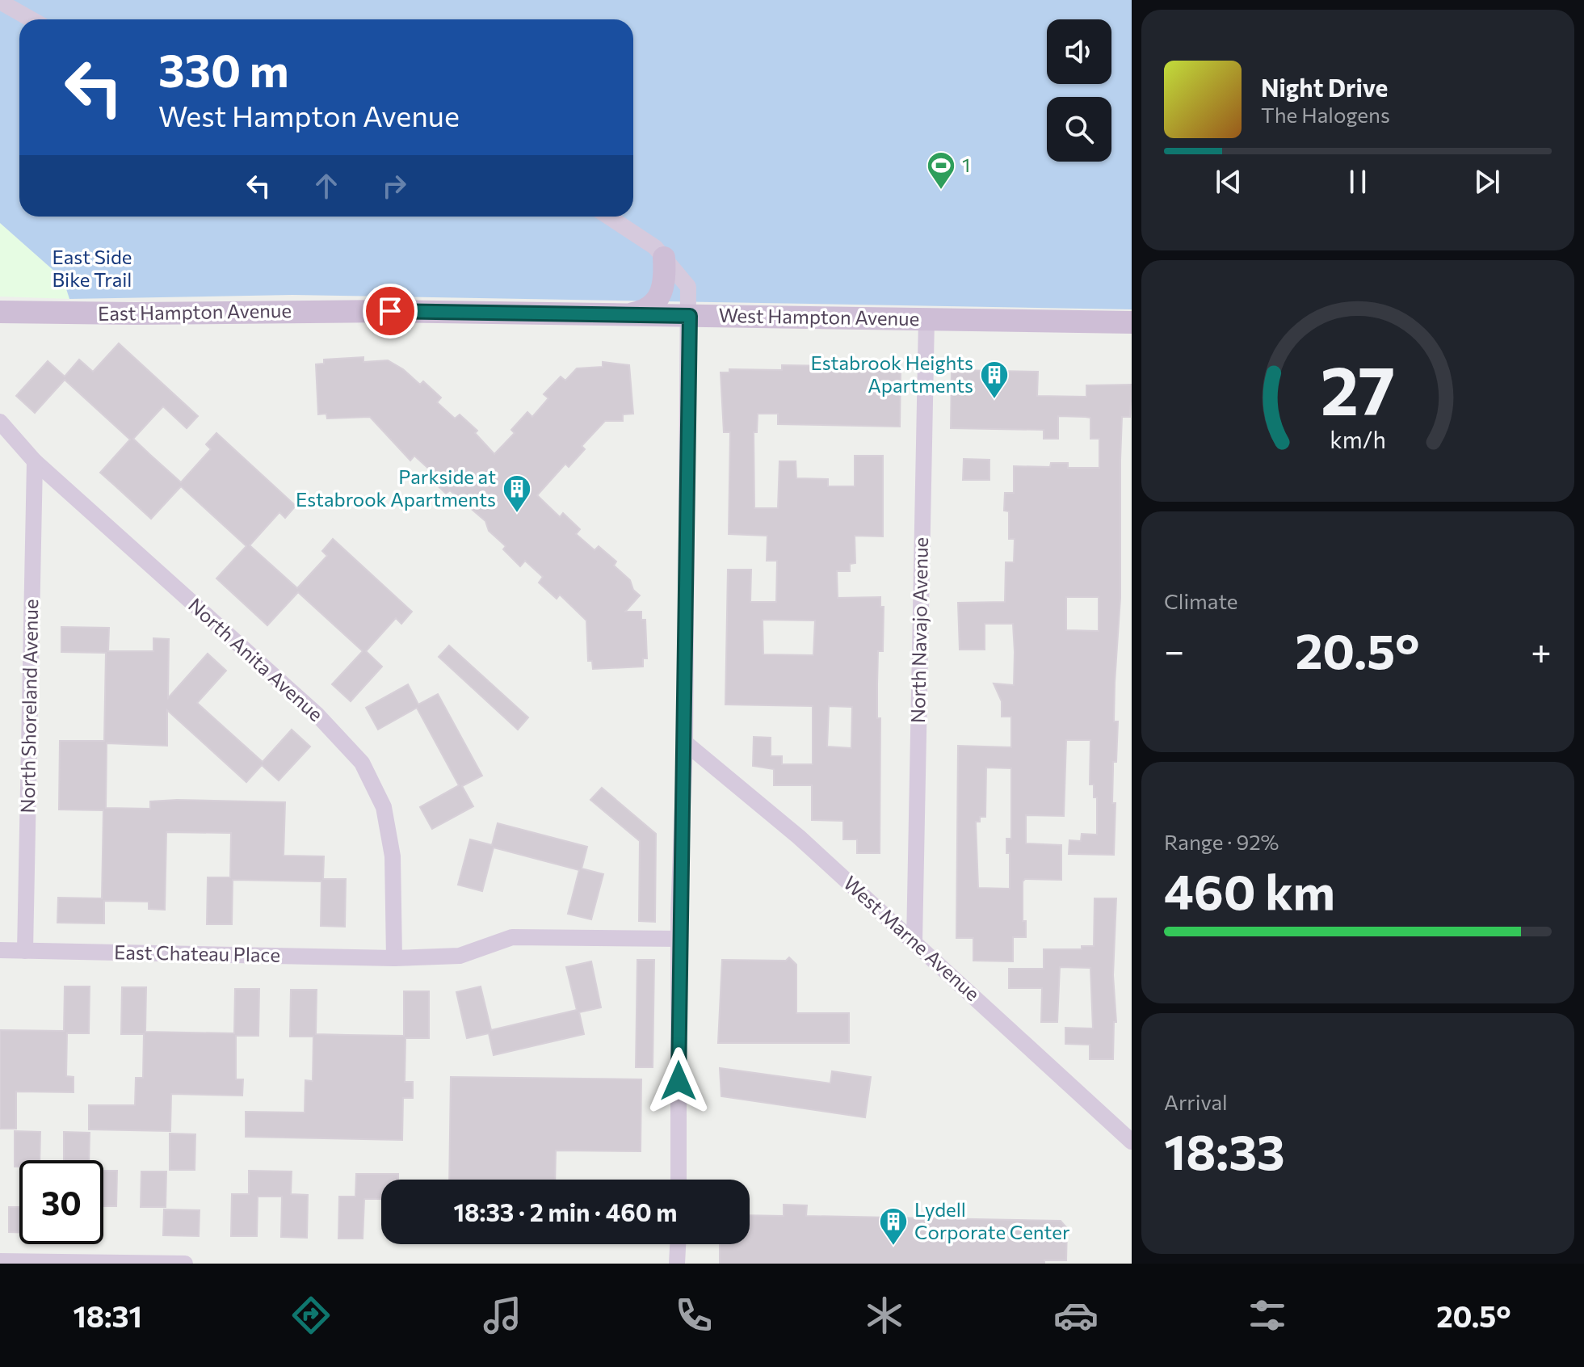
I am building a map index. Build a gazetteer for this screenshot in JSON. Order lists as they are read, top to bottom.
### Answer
{
  "streets": {
    "main road": ["East Hampton Avenue", "West Hampton Avenue"],
    "street": [
      "North Navajo Avenue",
      "North Anita Avenue",
      "North Shoreland Avenue",
      "West Marne Avenue",
      "East Chateau Place"
    ]
  },
  "crossings": [
    ["East Hampton Avenue", "West Hampton Avenue"],
    ["West Hampton Avenue", "North Navajo Avenue"],
    ["North Navajo Avenue", "West Marne Avenue"],
    ["North Anita Avenue", "North Shoreland Avenue"],
    ["North Anita Avenue", "East Chateau Place"],
    ["North Shoreland Avenue", "East Chateau Place"]
  ],
  "parks": ["East Side Bike Trail"],
  "places": {
    "sports": ["1"],
    "building": ["Estabrook Heights Apartments", "Parkside at Estabrook Apartments", "Lydell Corporate Center"]
  },
  "page": {
    "turn": ["330 m", "West Hampton Avenue"],
    "song": ["Night Drive", "The Halogens"],
    "tile": [
      "Climate",
      ["Range · 92%", "460 km"],
      ["Arrival", "18:33"]
    ],
    "heat": ["−", "20.5°", "+"],
    "limit": "30",
    "trip": "18:33 · 2 min · 460 m",
    "tabs": ["18:31", "20.5°"],
    "gauge": ["27", "km/h"]
  }
}
